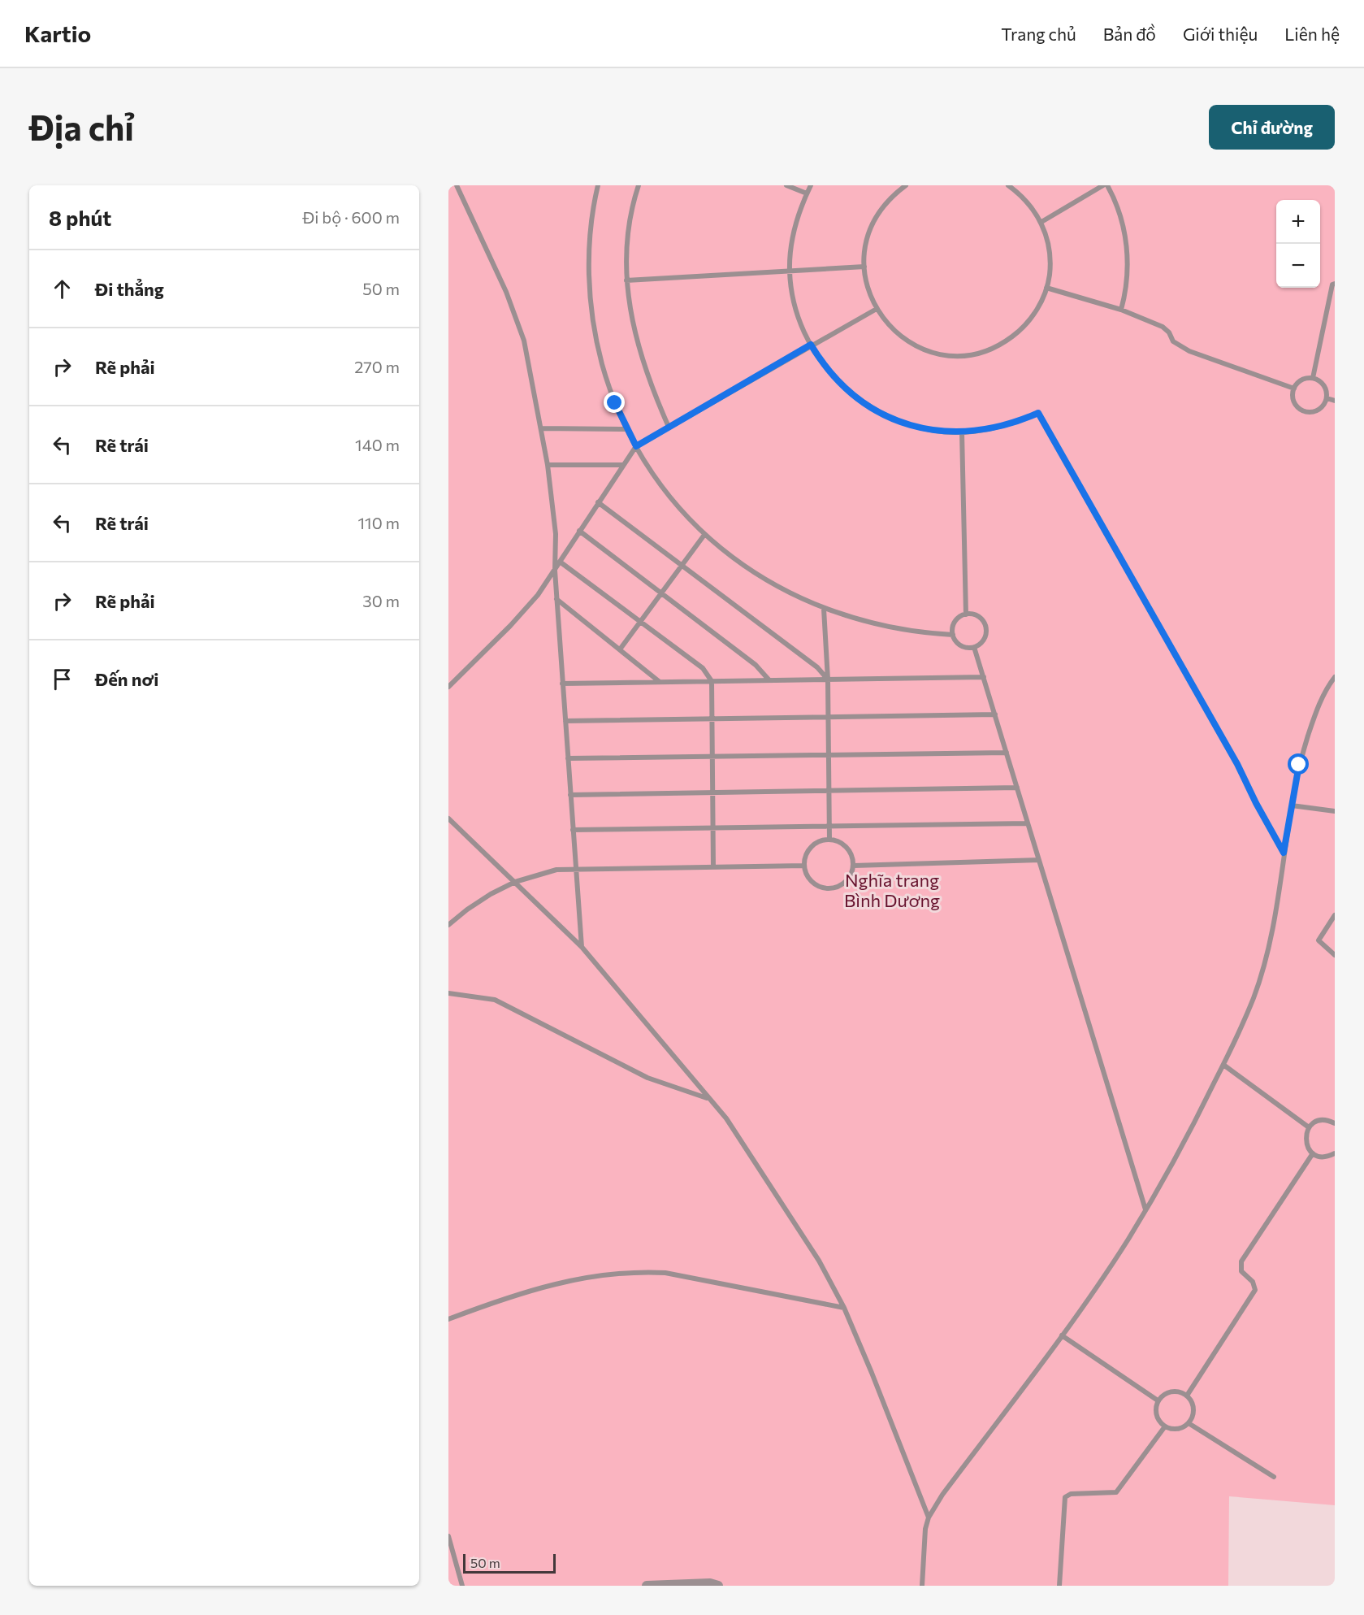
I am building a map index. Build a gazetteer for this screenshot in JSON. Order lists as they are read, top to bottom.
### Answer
{
  "parks": ["Nghĩa trang Bình Dương"],
  "scale_bar": "50 m",
  "page": {
    "header": "Kartio",
    "nav": [
      "Trang chủ",
      "Bản đồ",
      "Giới thiệu",
      "Liên hệ"
    ],
    "buttons": "Chỉ đường",
    "title": "Địa chỉ",
    "heading": ["8 phút", "Đi bộ · 600 m"],
    "map_buttons": ["+", "−"],
    "list": [
      ["Đi thẳng", "50 m"],
      ["Rẽ phải", "270 m"],
      ["Rẽ trái", "140 m"],
      ["Rẽ trái", "110 m"],
      ["Rẽ phải", "30 m"],
      "Đến nơi"
    ],
    "scale": "50 m"
  }
}
